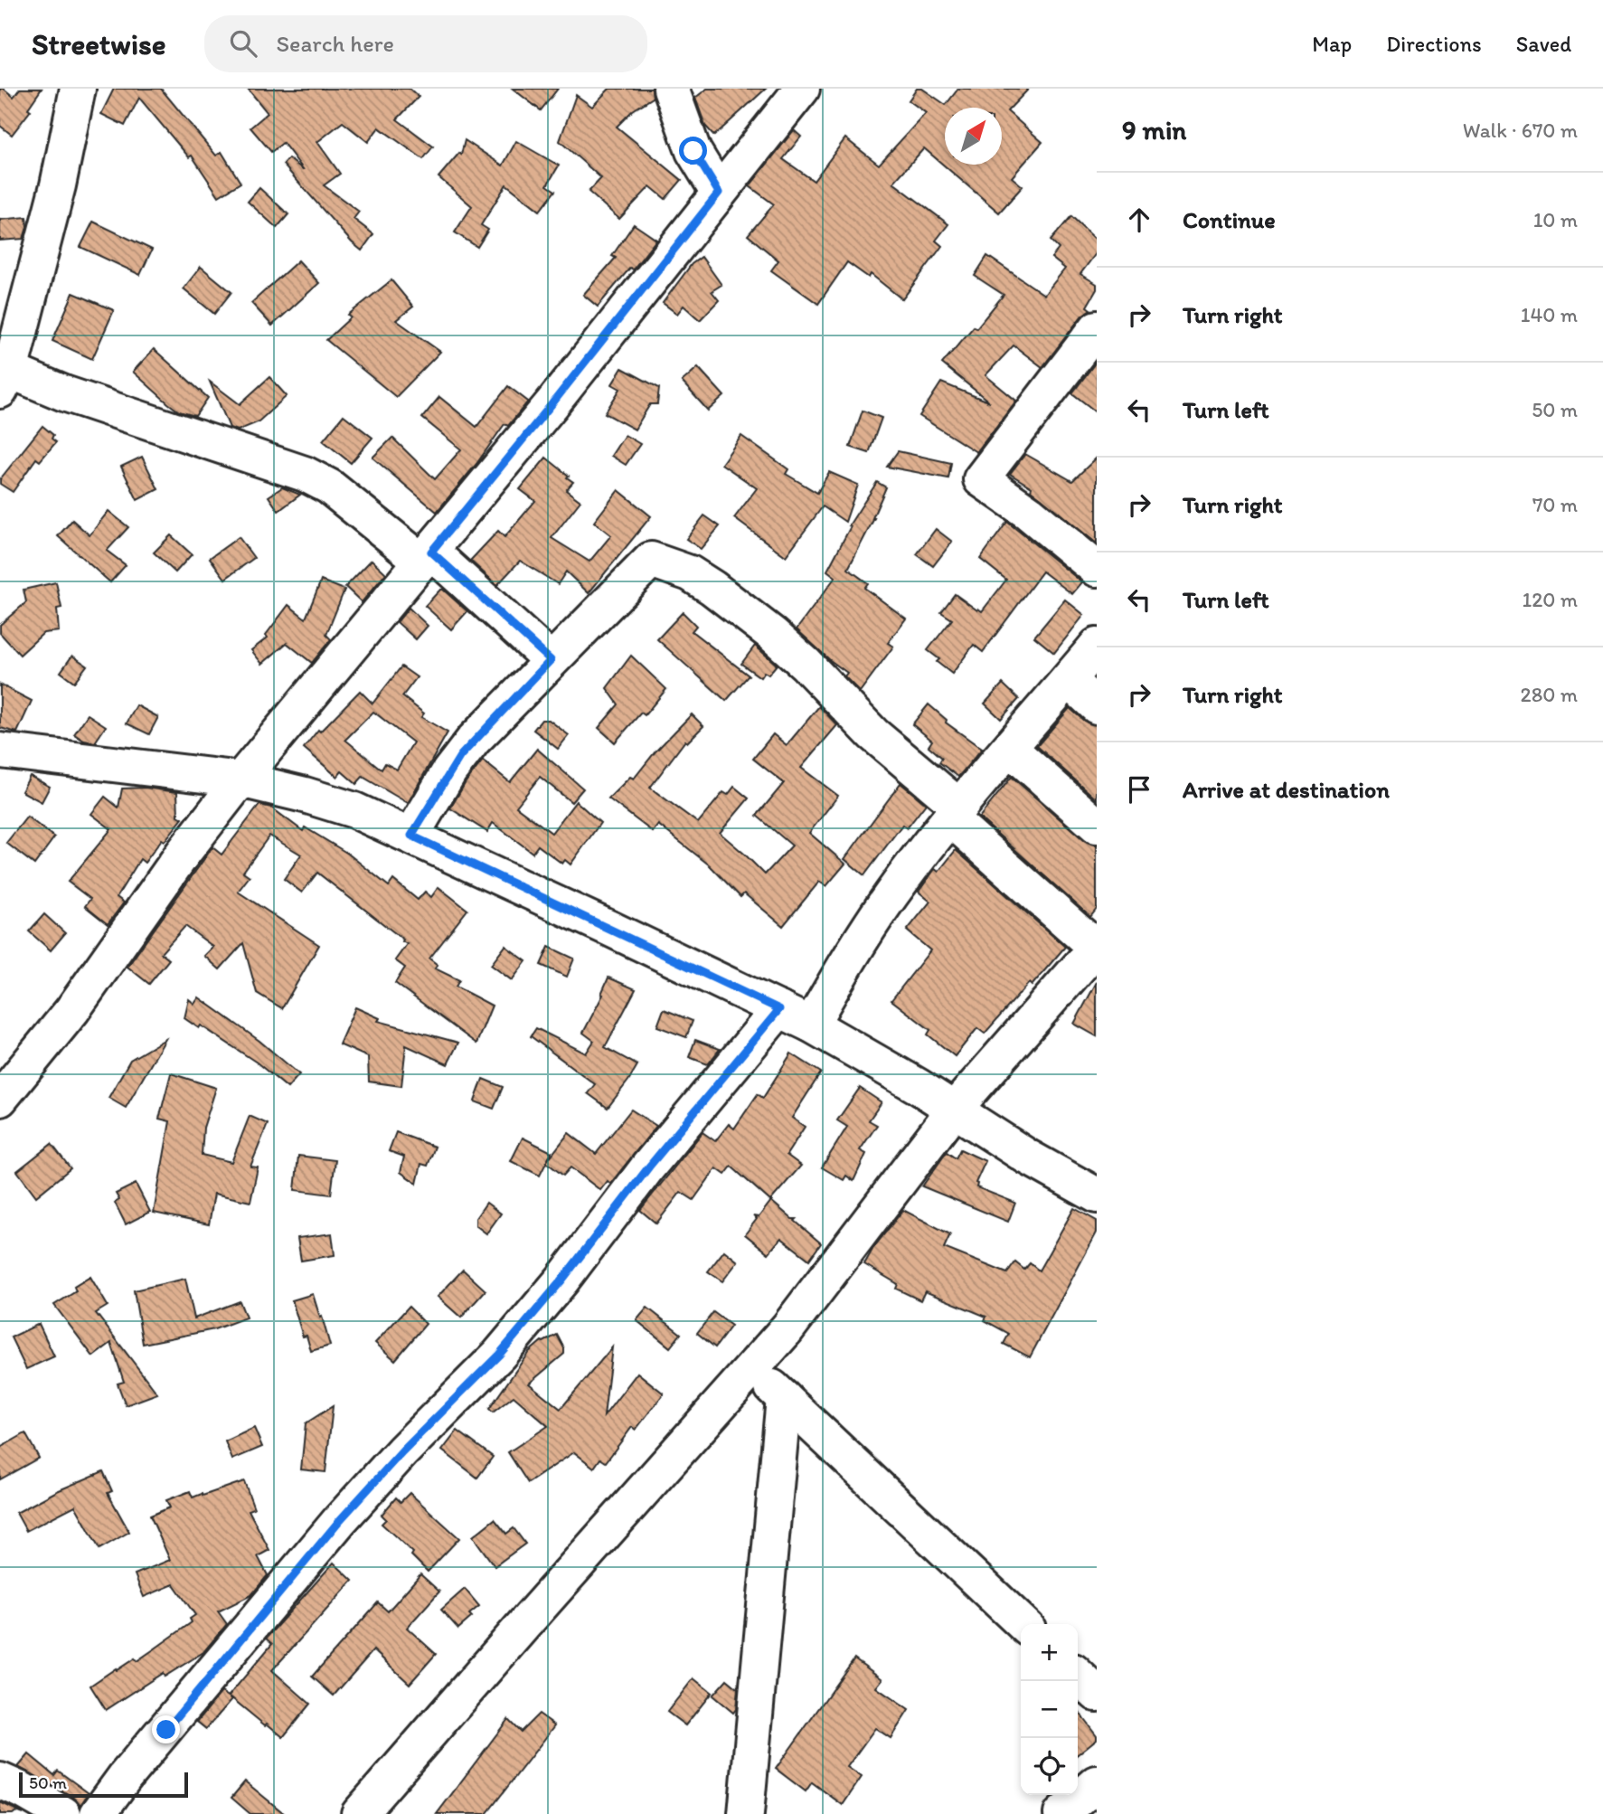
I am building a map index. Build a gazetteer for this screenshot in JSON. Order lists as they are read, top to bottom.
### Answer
{
  "scale_bar": "50 m",
  "north": "top right",
  "page": {
    "header": "Streetwise",
    "search": "Search here",
    "nav": ["Map", "Directions", "Saved"],
    "heading": ["9 min", "Walk · 670 m"],
    "list": [
      ["Continue", "10 m"],
      ["Turn right", "140 m"],
      ["Turn left", "50 m"],
      ["Turn right", "70 m"],
      ["Turn left", "120 m"],
      ["Turn right", "280 m"],
      "Arrive at destination"
    ],
    "map_buttons": ["+", "−"],
    "scale": "50 m"
  }
}
